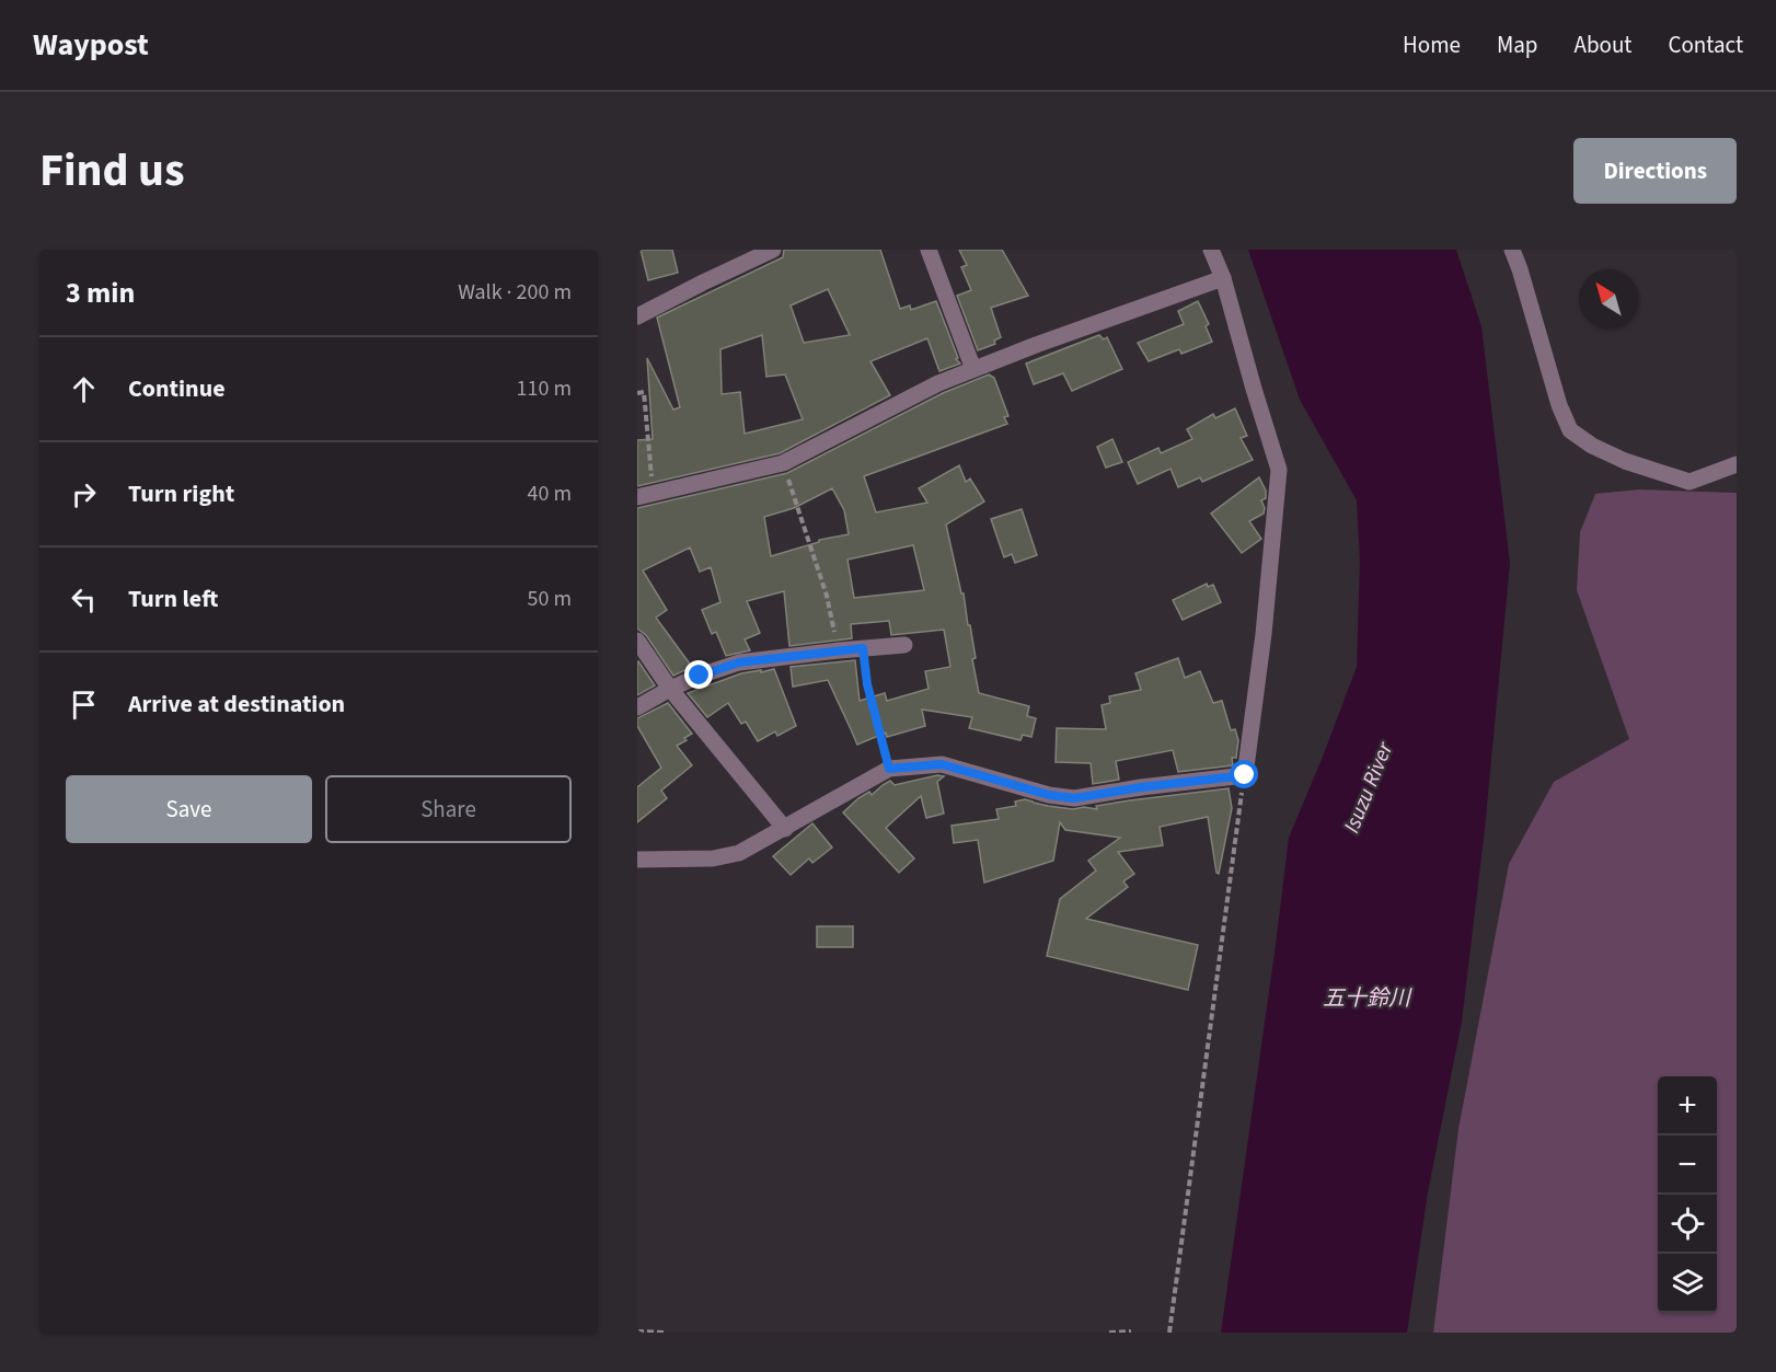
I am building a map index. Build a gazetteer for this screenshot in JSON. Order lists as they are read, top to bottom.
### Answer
{
  "water": ["Isuzu River", "五十鈴川"],
  "north": "top left",
  "page": {
    "header": "Waypost",
    "nav": [
      "Home",
      "Map",
      "About",
      "Contact"
    ],
    "title": "Find us",
    "buttons": [
      "Directions",
      ["Save", "Share"]
    ],
    "heading": ["3 min", "Walk · 200 m"],
    "list": [
      ["Continue", "110 m"],
      ["Turn right", "40 m"],
      ["Turn left", "50 m"],
      "Arrive at destination"
    ],
    "map_buttons": ["+", "−"]
  }
}
